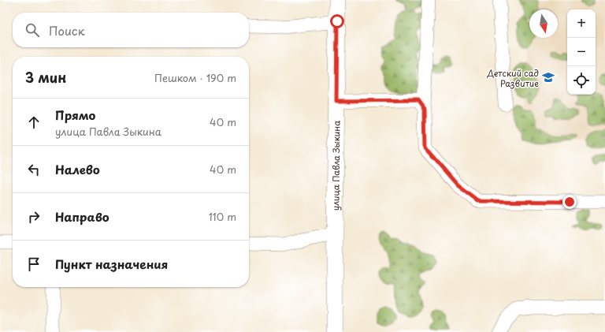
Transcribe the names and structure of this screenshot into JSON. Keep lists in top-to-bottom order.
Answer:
{
  "streets": {
    "main road": ["улица Павла Зыкина"]
  },
  "places": {
    "school or university": ["Детский сад Развитие"]
  },
  "north": "bottom",
  "page": {
    "map_buttons": ["+", "−"],
    "search": "Поиск",
    "heading": ["3 мин", "Пешком · 190 m"],
    "list": [
      ["Прямо", "улица Павла Зыкина", "40 m"],
      ["Налево", "40 m"],
      ["Направо", "110 m"],
      "Пункт назначения"
    ]
  }
}
